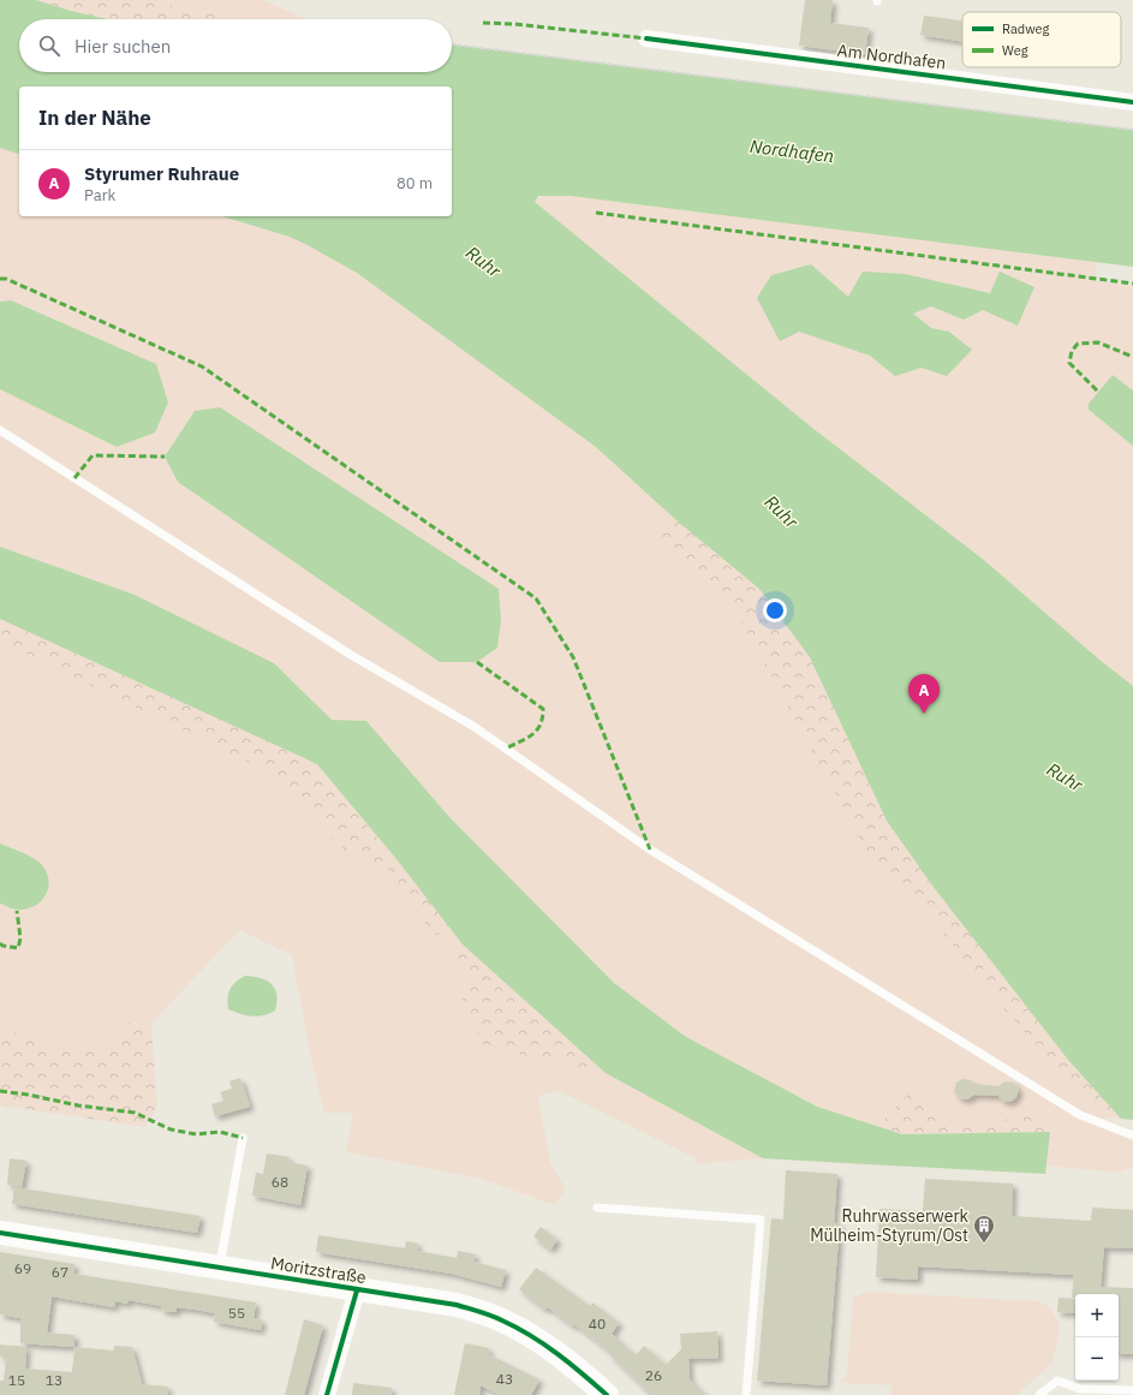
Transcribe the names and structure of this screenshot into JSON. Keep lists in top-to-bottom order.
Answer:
{
  "streets": {
    "main road": ["Moritzstraße"],
    "street": ["Am Nordhafen"]
  },
  "water": ["Nordhafen", "Ruhr"],
  "places": {
    "building": ["Ruhrwasserwerk Mülheim-Styrum/Ost"]
  },
  "house_numbers": [
    "68",
    "69",
    "67",
    "55",
    "40",
    "26",
    "43",
    "15",
    "13"
  ],
  "legend": ["Radweg", "Weg"],
  "page": {
    "search": "Hier suchen",
    "heading": "In der Nähe",
    "list": [
      {
        "mark": "A",
        "name": "Styrumer Ruhraue",
        "note": "Park",
        "value": "80 m"
      }
    ],
    "pins": "A",
    "map_buttons": ["+", "−"]
  }
}
